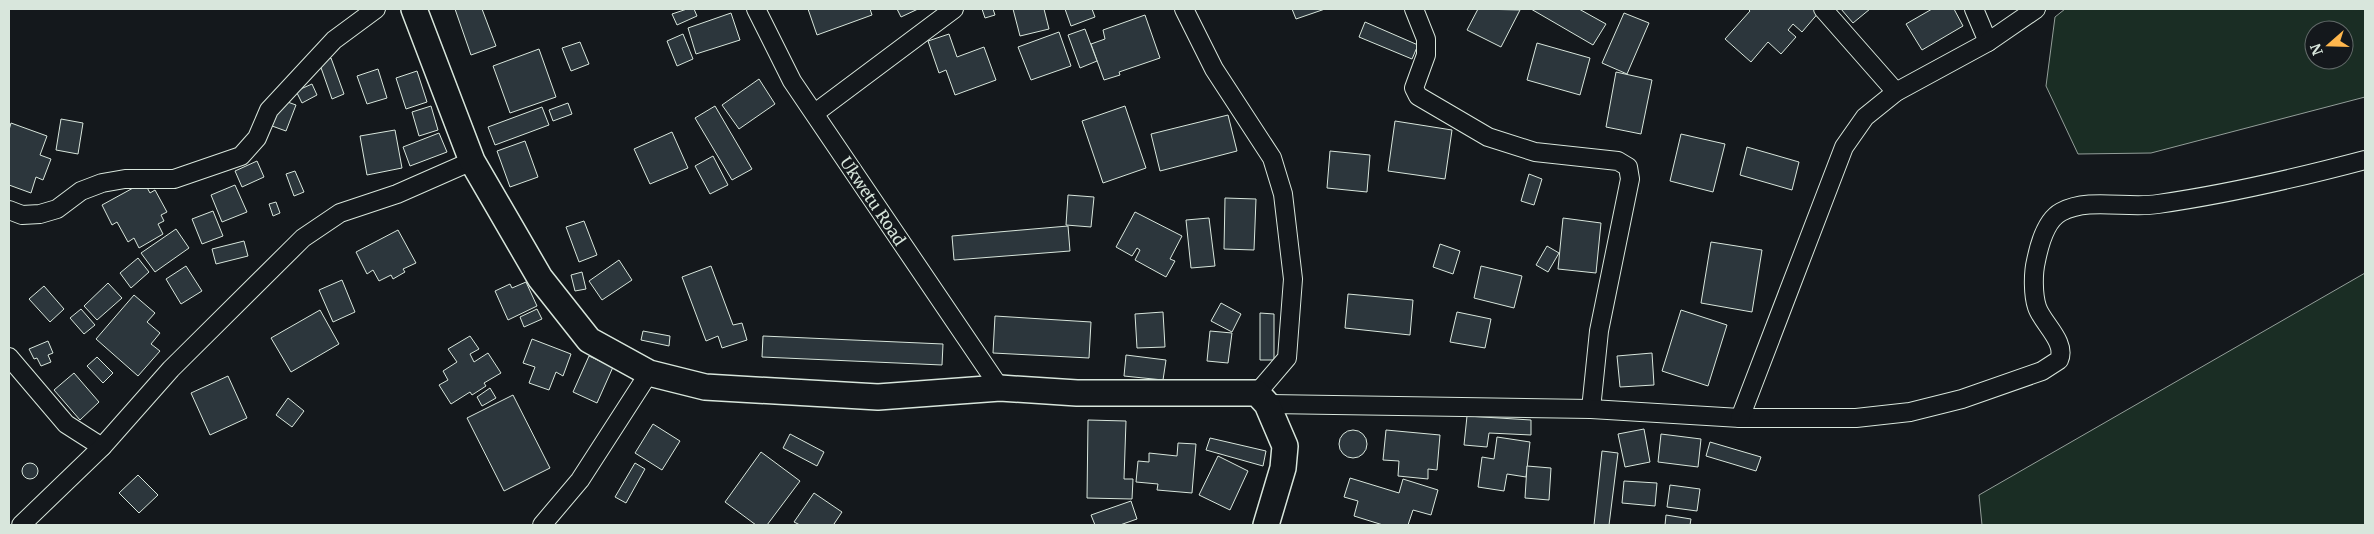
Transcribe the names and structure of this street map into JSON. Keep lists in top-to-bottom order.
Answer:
{
  "streets": {
    "street": ["Ukwetu Road"]
  },
  "north": "left"
}
